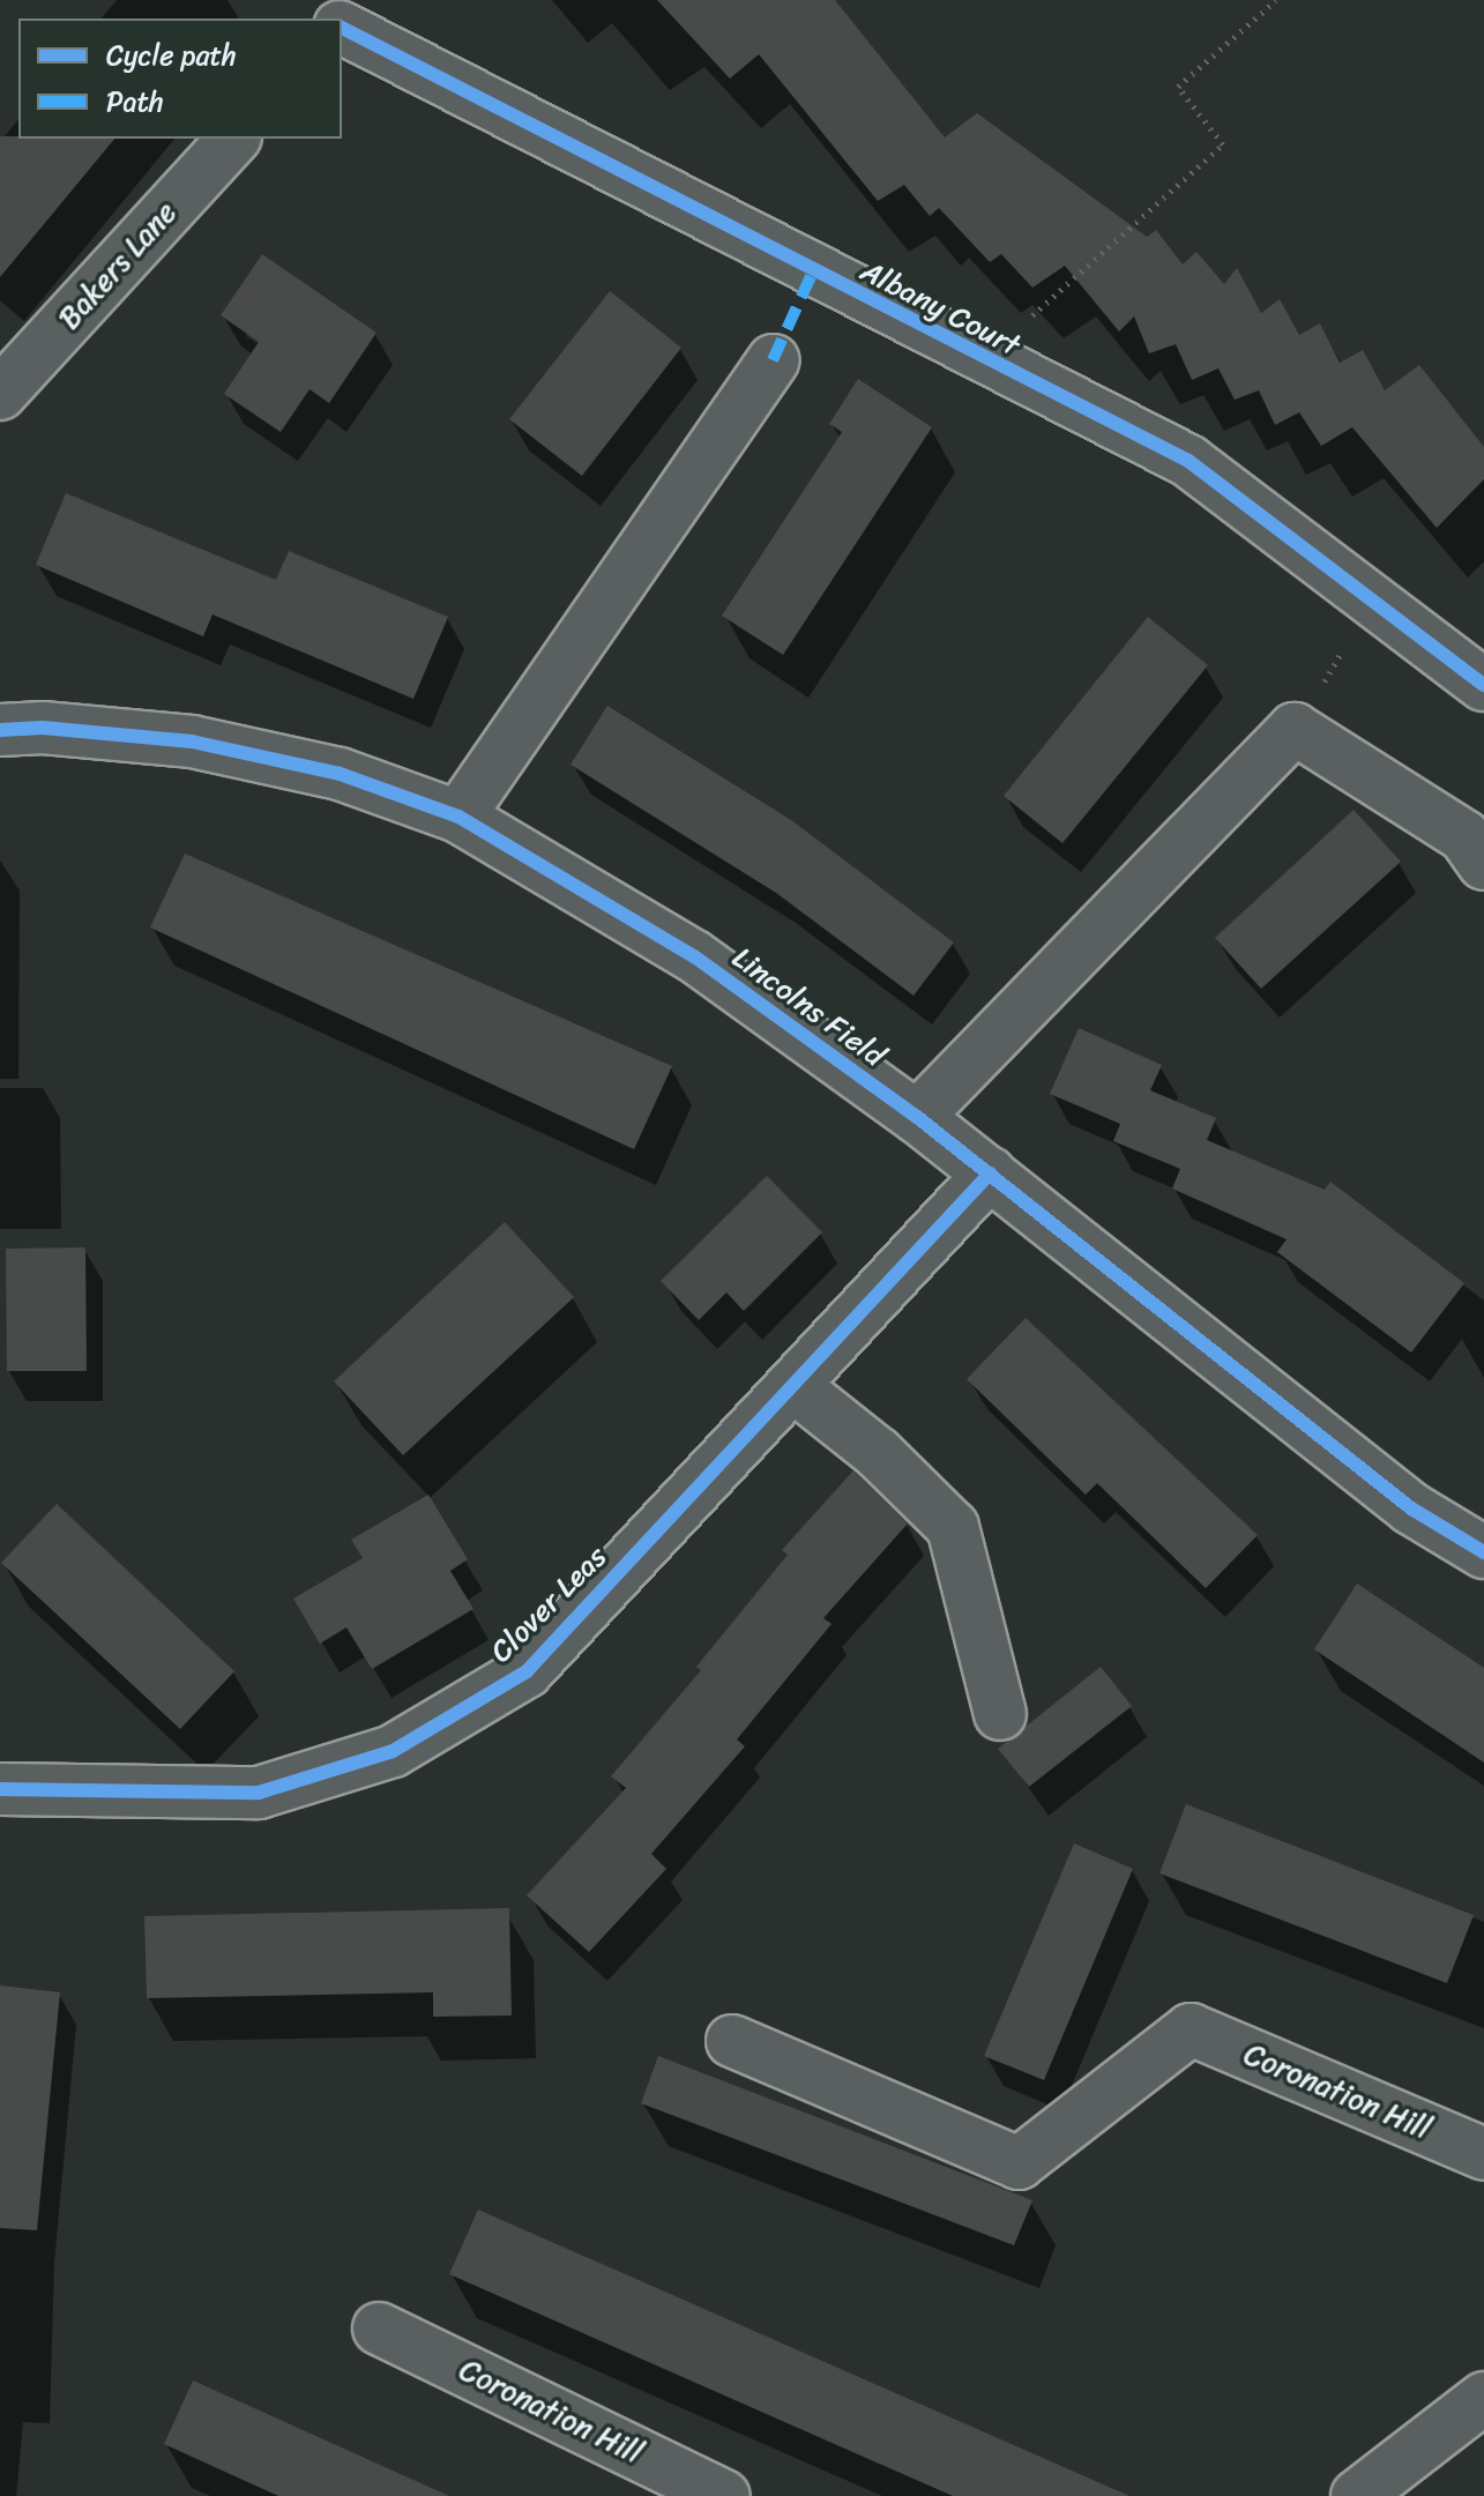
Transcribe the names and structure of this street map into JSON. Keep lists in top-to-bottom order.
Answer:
{
  "streets": {
    "street": [
      "Bakers Lane",
      "Albany Court",
      "Lincolns Field",
      "Clover Leas",
      "Coronation Hill"
    ]
  },
  "crossings": [
    ["Lincolns Field", "Clover Leas"]
  ],
  "legend": ["Cycle path", "Path"]
}
